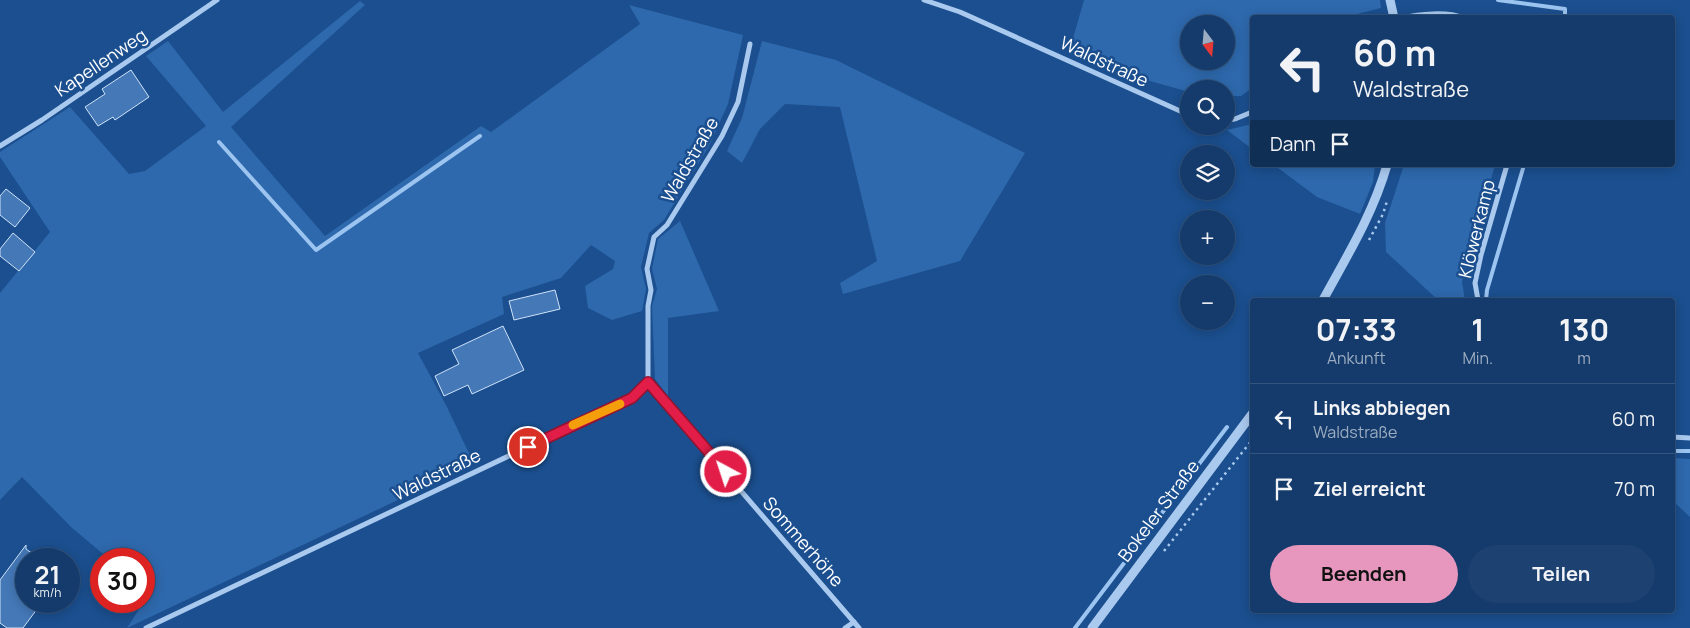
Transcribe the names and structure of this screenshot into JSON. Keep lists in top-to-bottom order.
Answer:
{
  "streets": {
    "street": [
      "Waldstraße",
      "Kapellenweg",
      "Klöwerkamp",
      "Bokeler Straße",
      "Sommerhöhe"
    ]
  },
  "crossings": [
    ["Waldstraße", "Sommerhöhe"]
  ],
  "north": "bottom",
  "page": {
    "map_buttons": ["+", "−"],
    "turn": ["60 m", "Waldstraße"],
    "then": "Dann",
    "eta": [
      "07:33",
      "Ankunft",
      "1",
      "Min.",
      "130",
      "m"
    ],
    "list": [
      {
        "name": "Links abbiegen",
        "note": "Waldstraße",
        "value": "60 m"
      },
      {
        "name": "Ziel erreicht",
        "value": "70 m"
      }
    ],
    "buttons": ["Beenden", "Teilen"],
    "speed": "21 km/h",
    "limit": "30"
  }
}
